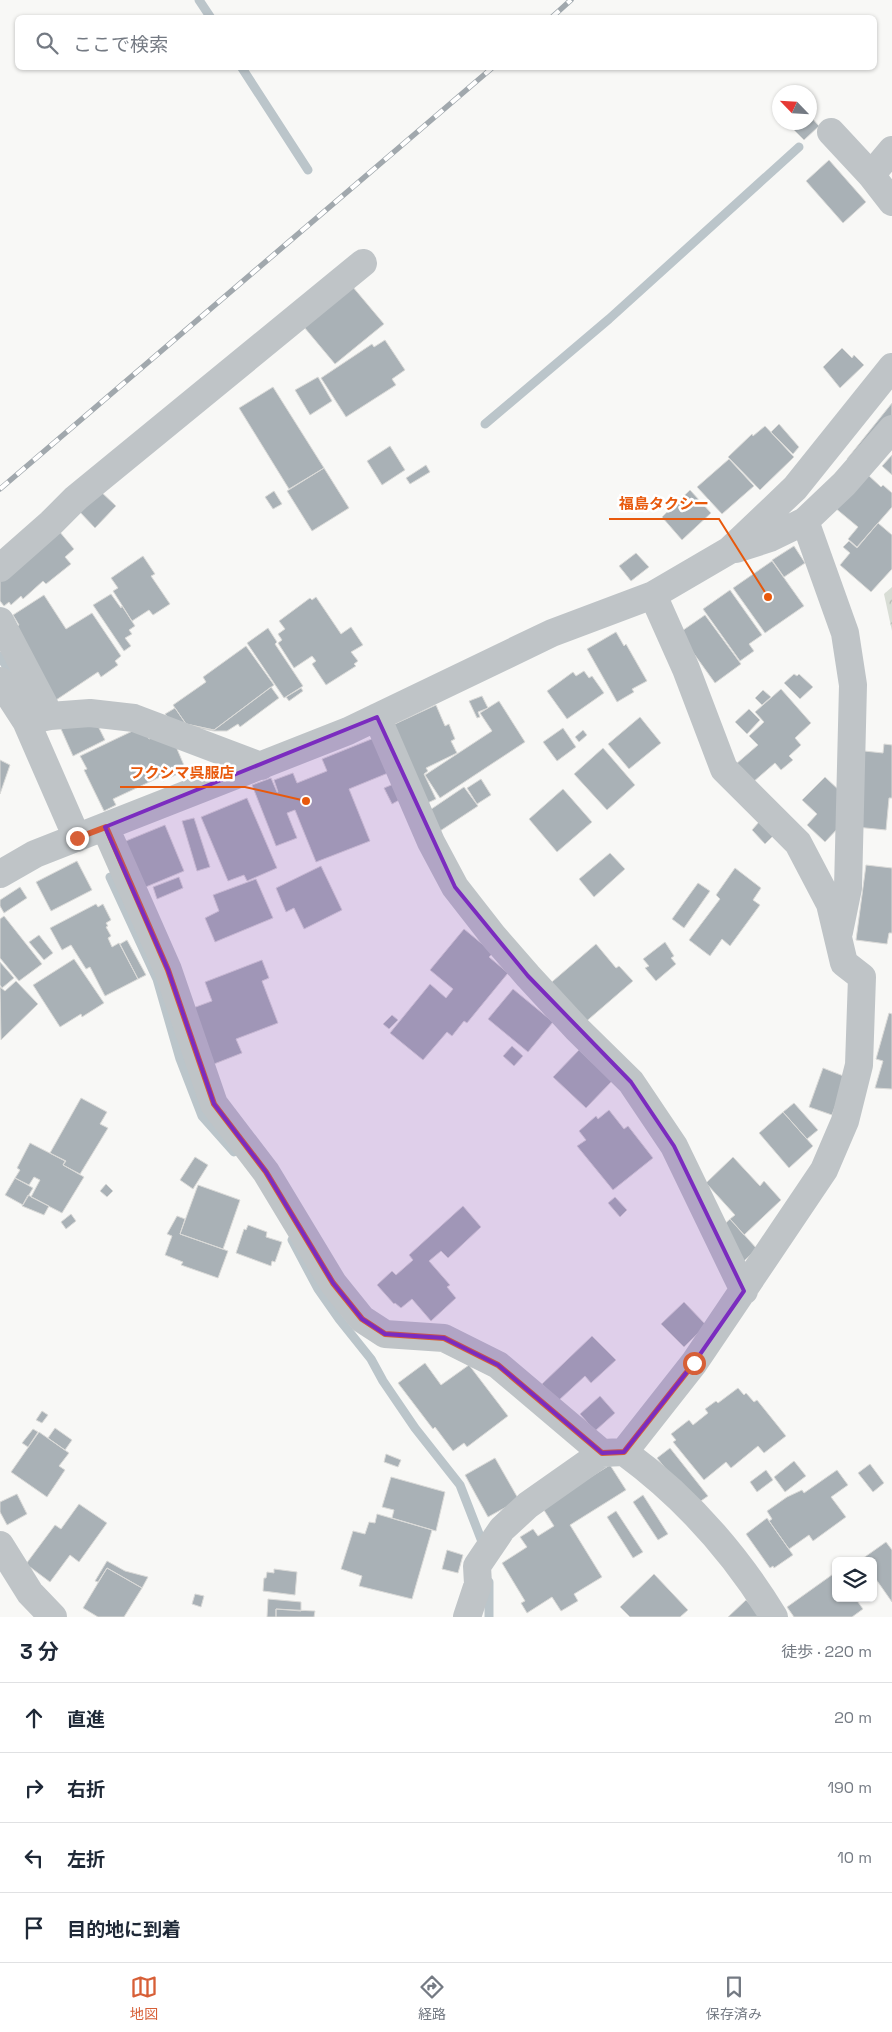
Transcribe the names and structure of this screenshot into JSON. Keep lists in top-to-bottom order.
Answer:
{
  "places": ["福島タクシー", "フクシマ呉服店"],
  "north": "top left",
  "page": {
    "search": "ここで検索",
    "heading": ["3 分", "徒歩 · 220 m"],
    "list": [
      ["直進", "20 m"],
      ["右折", "190 m"],
      ["左折", "10 m"],
      "目的地に到着"
    ],
    "nav": ["地図", "経路", "保存済み"]
  }
}
